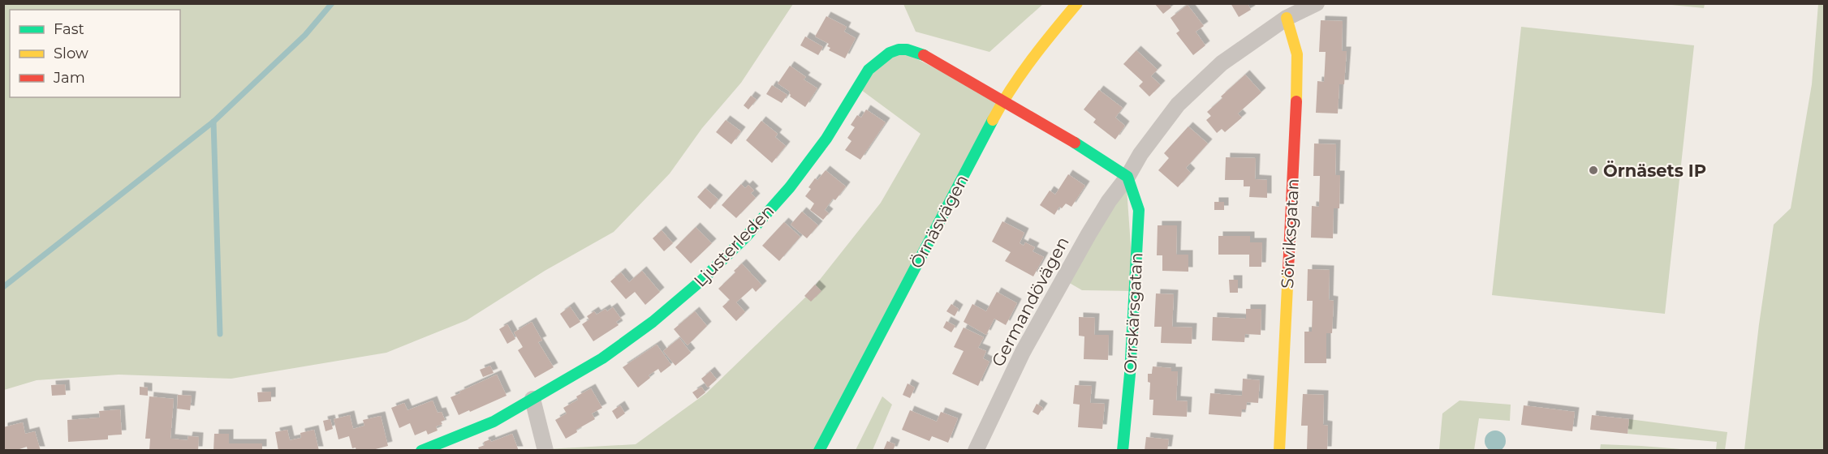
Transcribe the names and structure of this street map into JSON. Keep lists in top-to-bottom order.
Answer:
{
  "streets": {
    "street": [
      "Örnäsvägen",
      "Sörviksgatan",
      "Ljusterleden",
      "Germandövägen",
      "Orrskärsgatan"
    ]
  },
  "crossings": [
    ["Örnäsvägen", "Ljusterleden"],
    ["Sörviksgatan", "Germandövägen"],
    ["Germandövägen", "Orrskärsgatan"]
  ],
  "places": ["Örnäsets IP"],
  "legend": ["Fast", "Slow", "Jam"]
}
